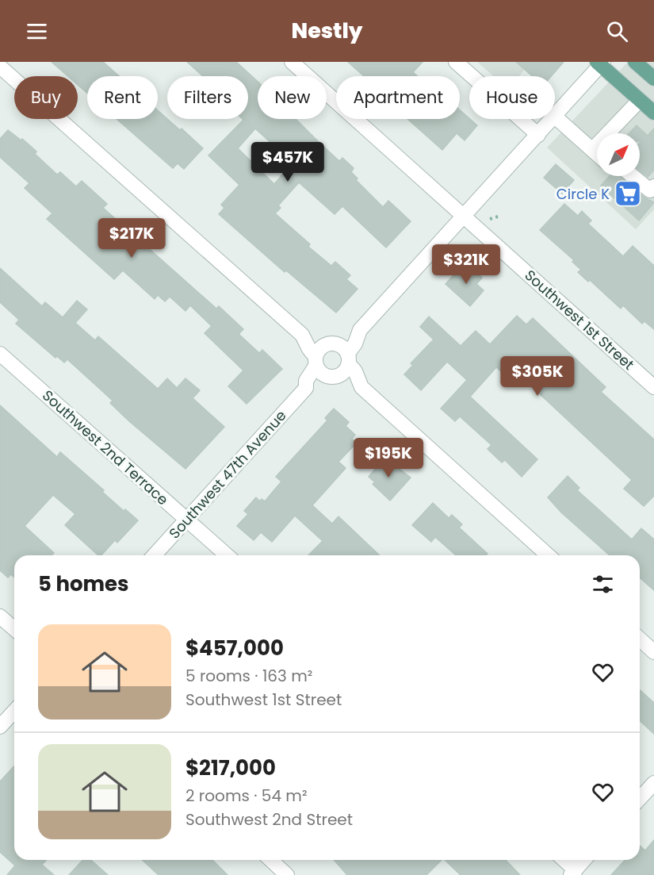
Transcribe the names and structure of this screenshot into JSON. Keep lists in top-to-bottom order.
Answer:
{
  "streets": {
    "street": ["Southwest 1st Street", "Southwest 2nd Terrace", "Southwest 47th Avenue"]
  },
  "crossings": [
    ["Southwest 1st Street", "Southwest 47th Avenue"],
    ["Southwest 2nd Terrace", "Southwest 47th Avenue"]
  ],
  "places": {
    "supermarket": ["Circle K"]
  },
  "north": "top right",
  "page": {
    "header": "Nestly",
    "chip": [
      "Buy",
      "Rent",
      "Filters",
      "New",
      "Apartment",
      "House"
    ],
    "price": [
      "$457K",
      "$217K",
      "$321K",
      "$305K",
      "$195K"
    ],
    "heading": "5 homes",
    "list": [
      {
        "name": "$457,000",
        "note": "5 rooms · 163 m² · Southwest 1st Street"
      },
      {
        "name": "$217,000",
        "note": "2 rooms · 54 m² · Southwest 2nd Street"
      }
    ]
  }
}
